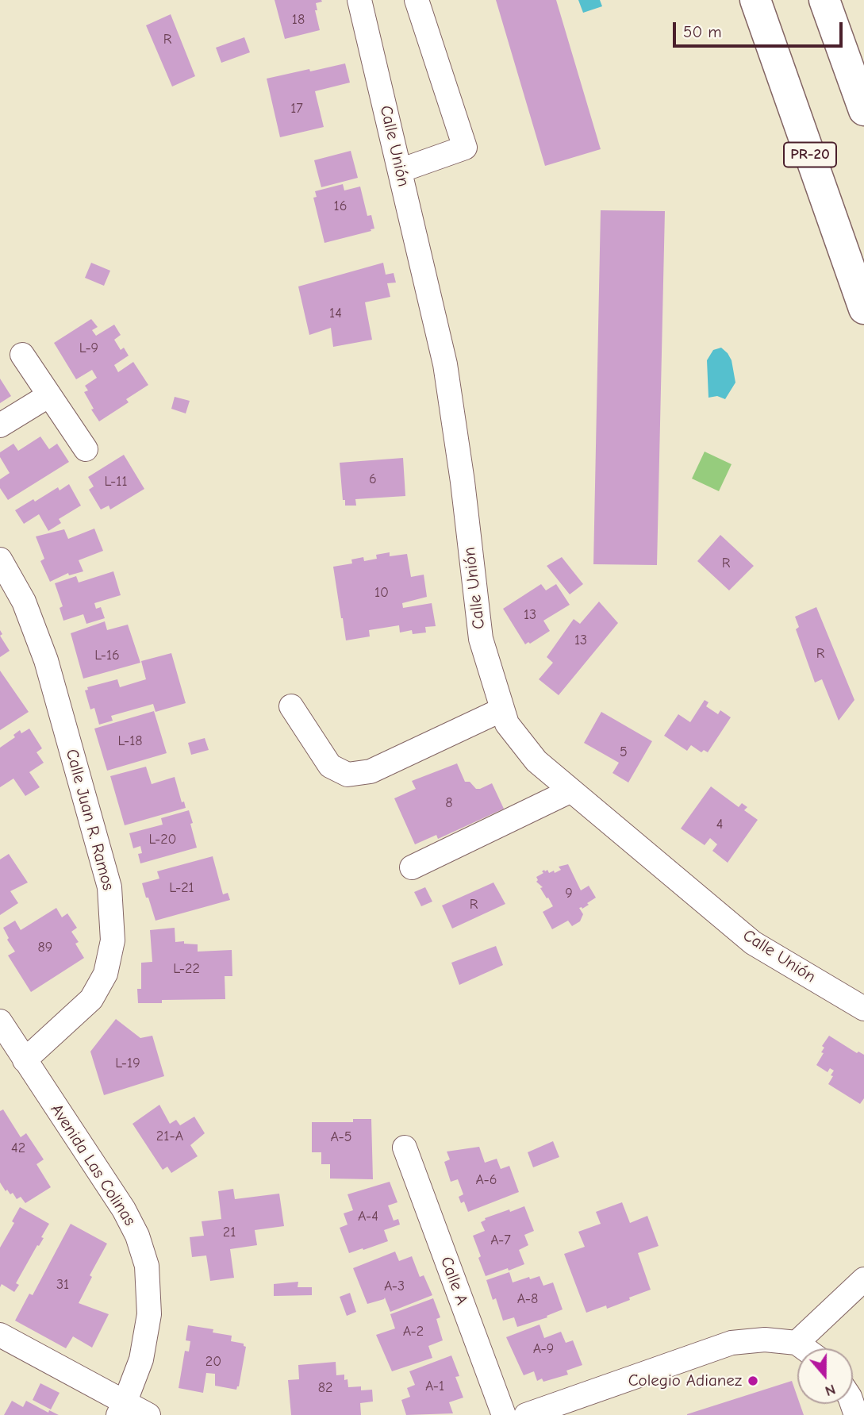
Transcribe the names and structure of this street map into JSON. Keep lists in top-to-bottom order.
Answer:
{
  "streets": {
    "highway": ["PR-20"],
    "street": [
      "Calle Unión",
      "Calle Juan R. Ramos",
      "Avenida Las Colinas",
      "Calle A"
    ]
  },
  "crossings": [
    ["Calle Juan R. Ramos", "Avenida Las Colinas"]
  ],
  "places": ["Colegio Adianez"],
  "house_numbers": [
    "18",
    "R",
    "17",
    "16",
    "14",
    "L-9",
    "6",
    "L-11",
    "R",
    "10",
    "13",
    "13",
    "R",
    "L-16",
    "L-18",
    "5",
    "8",
    "4",
    "L-20",
    "L-21",
    "9",
    "R",
    "89",
    "L-22",
    "L-19",
    "21-A",
    "A-5",
    "42",
    "A-6",
    "A-4",
    "21",
    "A-7",
    "31",
    "A-3",
    "A-8",
    "A-2",
    "A-9",
    "20",
    "A-1",
    "82"
  ],
  "scale_bar": "50 m",
  "north": "bottom"
}
